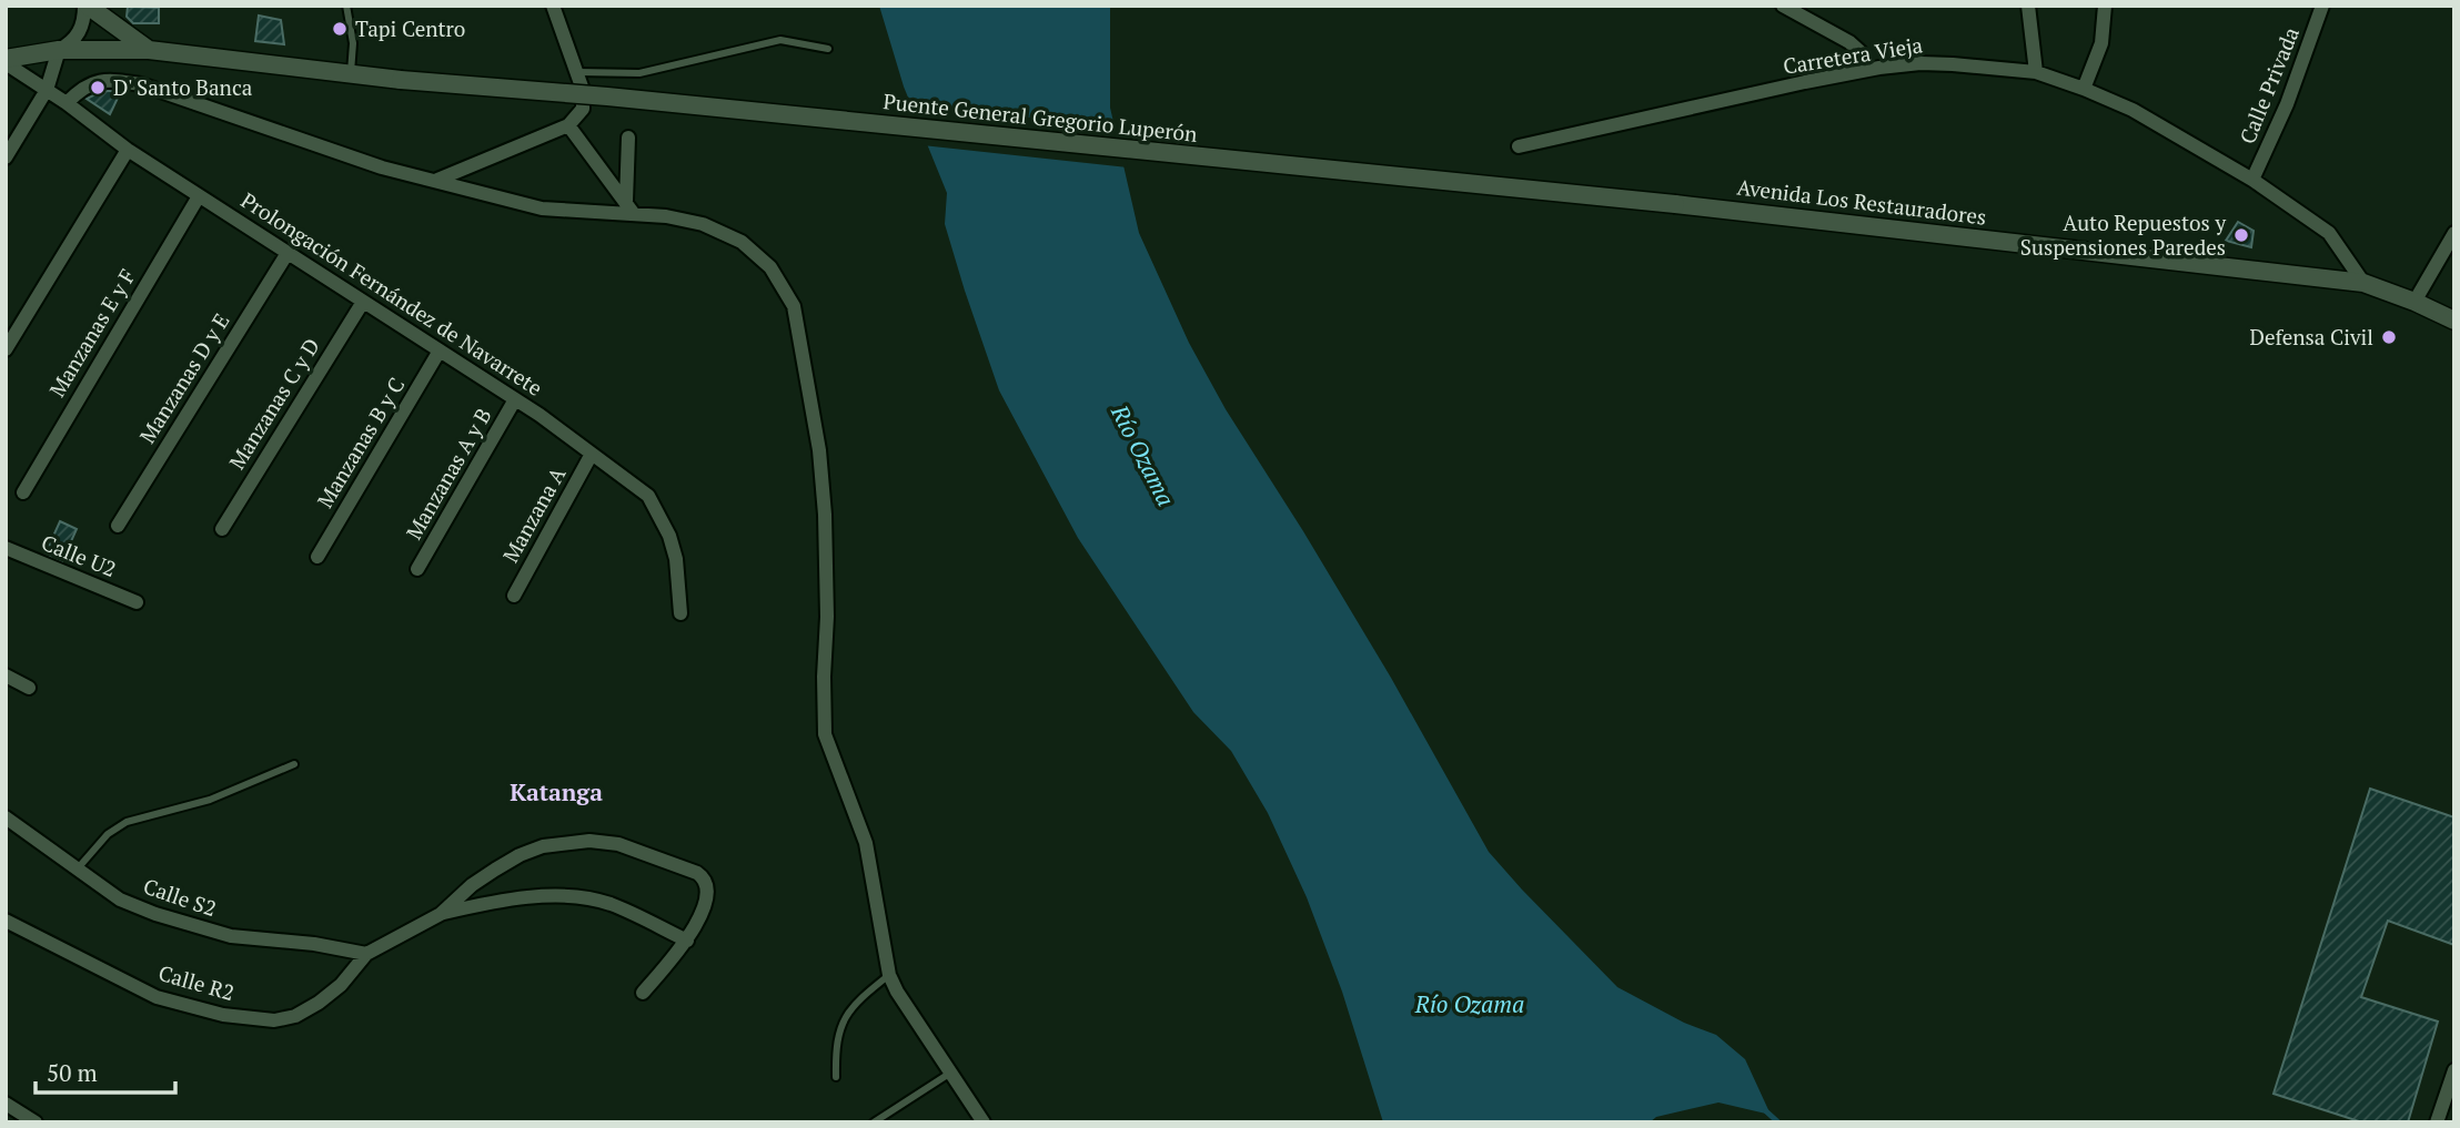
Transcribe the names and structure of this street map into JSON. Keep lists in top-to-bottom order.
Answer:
{
  "streets": {
    "street": [
      "Carretera Vieja",
      "Calle Privada",
      "Puente General Gregorio Luperón",
      "Avenida Los Restauradores",
      "Prolongación Fernández de Navarrete",
      "Manzanas E y F",
      "Manzanas D y E",
      "Manzanas C y D",
      "Manzanas B y C",
      "Manzanas A y B",
      "Manzana A",
      "Calle U2",
      "Calle S2",
      "Calle R2"
    ]
  },
  "crossings": [
    ["Carretera Vieja", "Calle Privada"],
    ["Carretera Vieja", "Avenida Los Restauradores"],
    ["Puente General Gregorio Luperón", "Avenida Los Restauradores"],
    ["Puente General Gregorio Luperón", "Prolongación Fernández de Navarrete"],
    ["Prolongación Fernández de Navarrete", "Manzanas E y F"],
    ["Prolongación Fernández de Navarrete", "Manzanas D y E"],
    ["Prolongación Fernández de Navarrete", "Manzanas C y D"],
    ["Prolongación Fernández de Navarrete", "Manzanas B y C"],
    ["Prolongación Fernández de Navarrete", "Manzanas A y B"],
    ["Prolongación Fernández de Navarrete", "Manzana A"],
    ["Calle S2", "Calle R2"]
  ],
  "districts": ["Katanga"],
  "water": ["Río Ozama"],
  "places": [
    "Tapi Centro",
    "D' Santo Banca",
    "Auto Repuestos y Suspensiones Paredes",
    "Defensa Civil"
  ],
  "scale_bar": "50 m"
}
